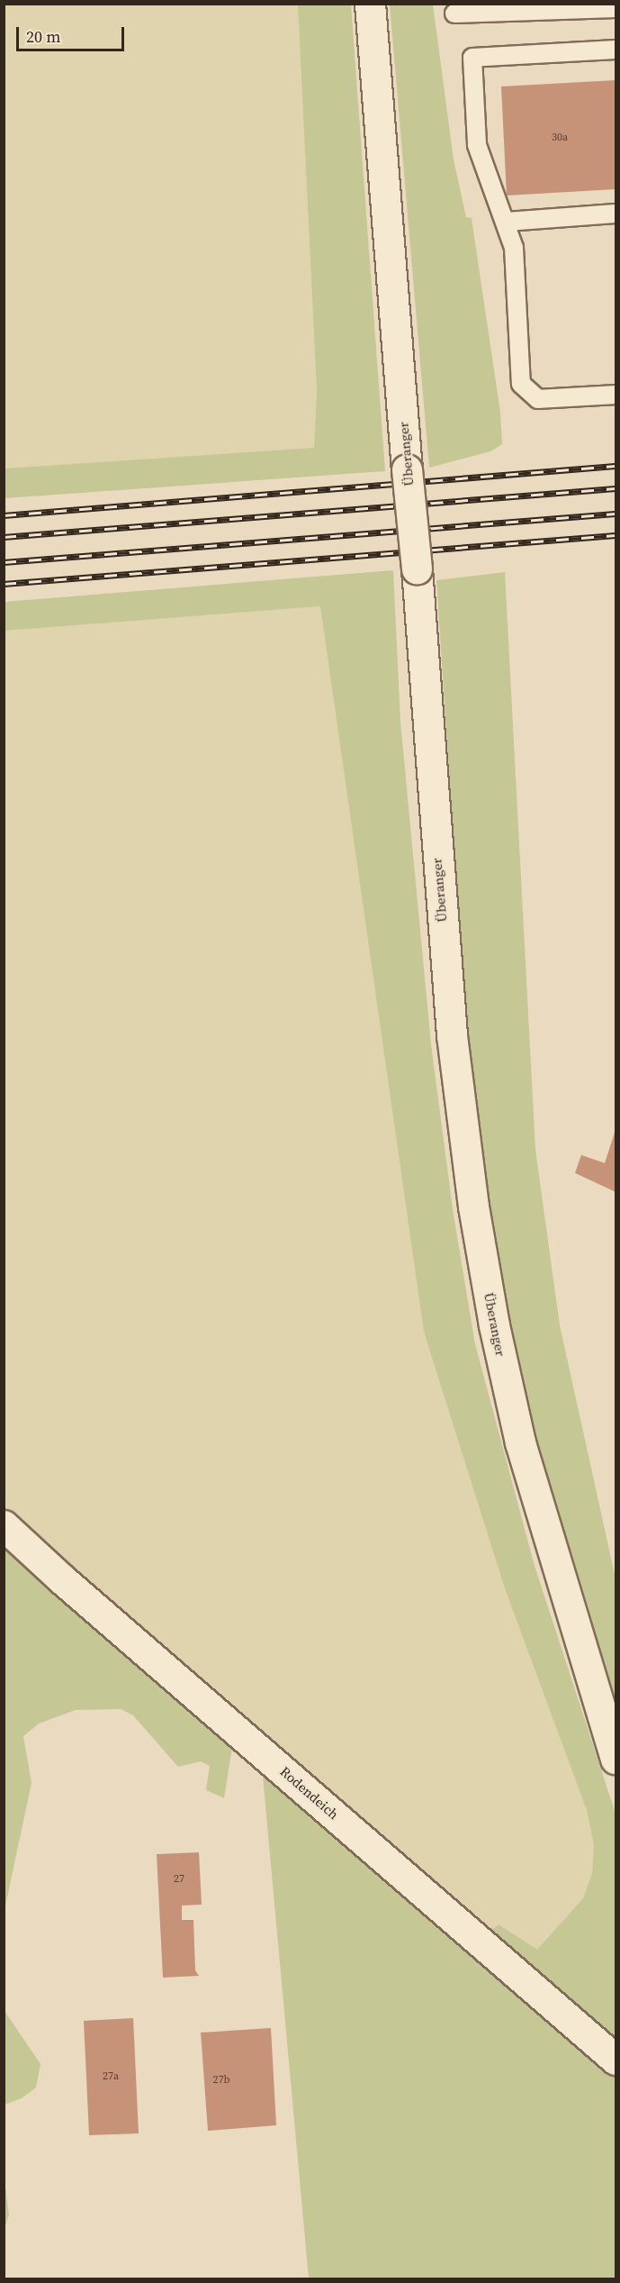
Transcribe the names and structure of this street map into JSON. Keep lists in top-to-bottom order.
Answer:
{
  "streets": {
    "street": ["Überanger", "Rodendeich"]
  },
  "house_numbers": [
    "30a",
    "27",
    "27a",
    "27b"
  ],
  "scale_bar": "20 m"
}
